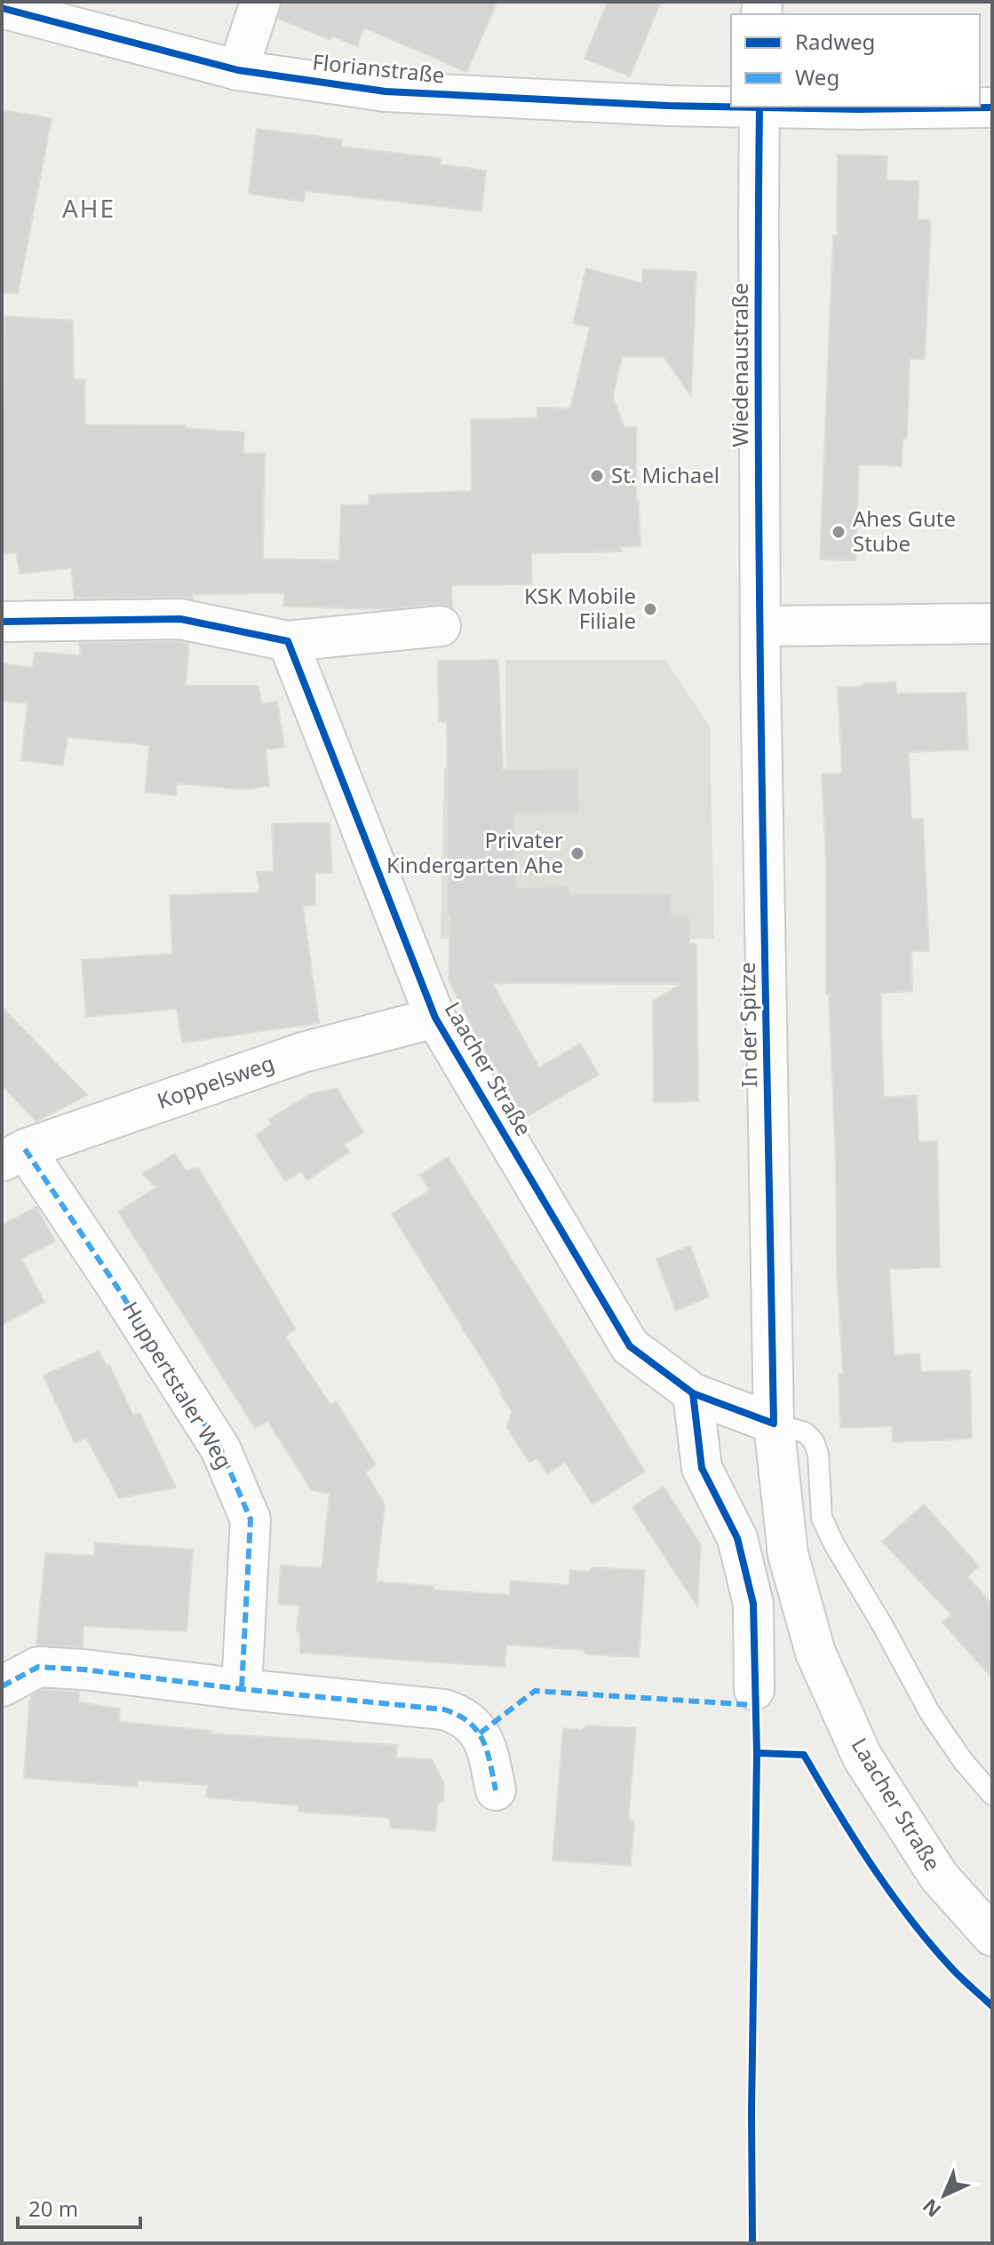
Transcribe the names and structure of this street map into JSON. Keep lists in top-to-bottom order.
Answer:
{
  "streets": {
    "street": [
      "Florianstraße",
      "Wiedenaustraße",
      "In der Spitze",
      "Laacher Straße",
      "Koppelsweg",
      "Huppertstaler Weg"
    ]
  },
  "crossings": [
    ["Wiedenaustraße", "In der Spitze"],
    ["In der Spitze", "Laacher Straße"],
    ["Laacher Straße", "Koppelsweg"],
    ["Koppelsweg", "Huppertstaler Weg"]
  ],
  "districts": ["AHE"],
  "places": [
    "St. Michael",
    "Ahes Gute Stube",
    "KSK Mobile Filiale",
    "Privater Kindergarten Ahe"
  ],
  "legend": ["Radweg", "Weg"],
  "scale_bar": "20 m",
  "north": "bottom left"
}
